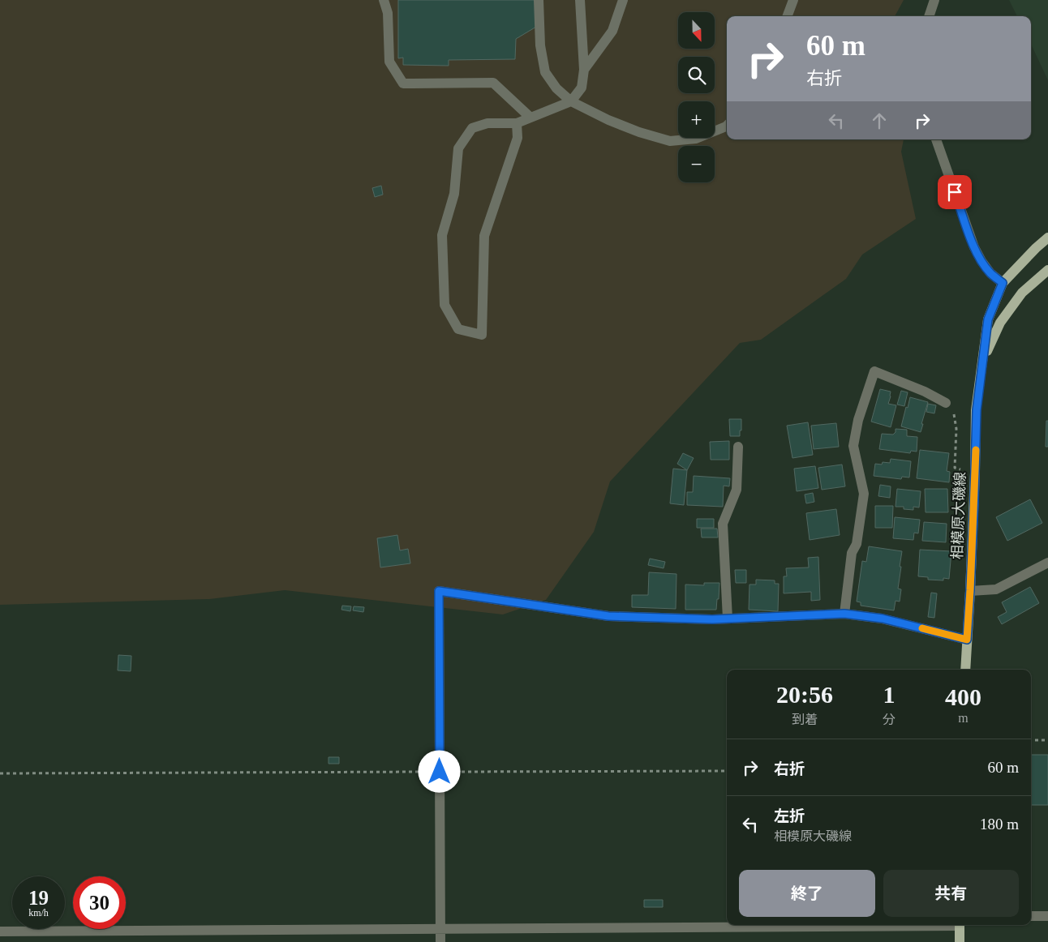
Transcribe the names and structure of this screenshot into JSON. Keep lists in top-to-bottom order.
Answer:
{
  "streets": {
    "main road": ["相模原大磯線"]
  },
  "north": "bottom",
  "page": {
    "map_buttons": ["+", "−"],
    "turn": ["60 m", "右折"],
    "eta": [
      "20:56",
      "到着",
      "1",
      "分",
      "400",
      "m"
    ],
    "list": [
      {
        "name": "右折",
        "value": "60 m"
      },
      {
        "name": "左折",
        "note": "相模原大磯線",
        "value": "180 m"
      }
    ],
    "buttons": ["終了", "共有"],
    "speed": "19 km/h",
    "limit": "30"
  }
}
